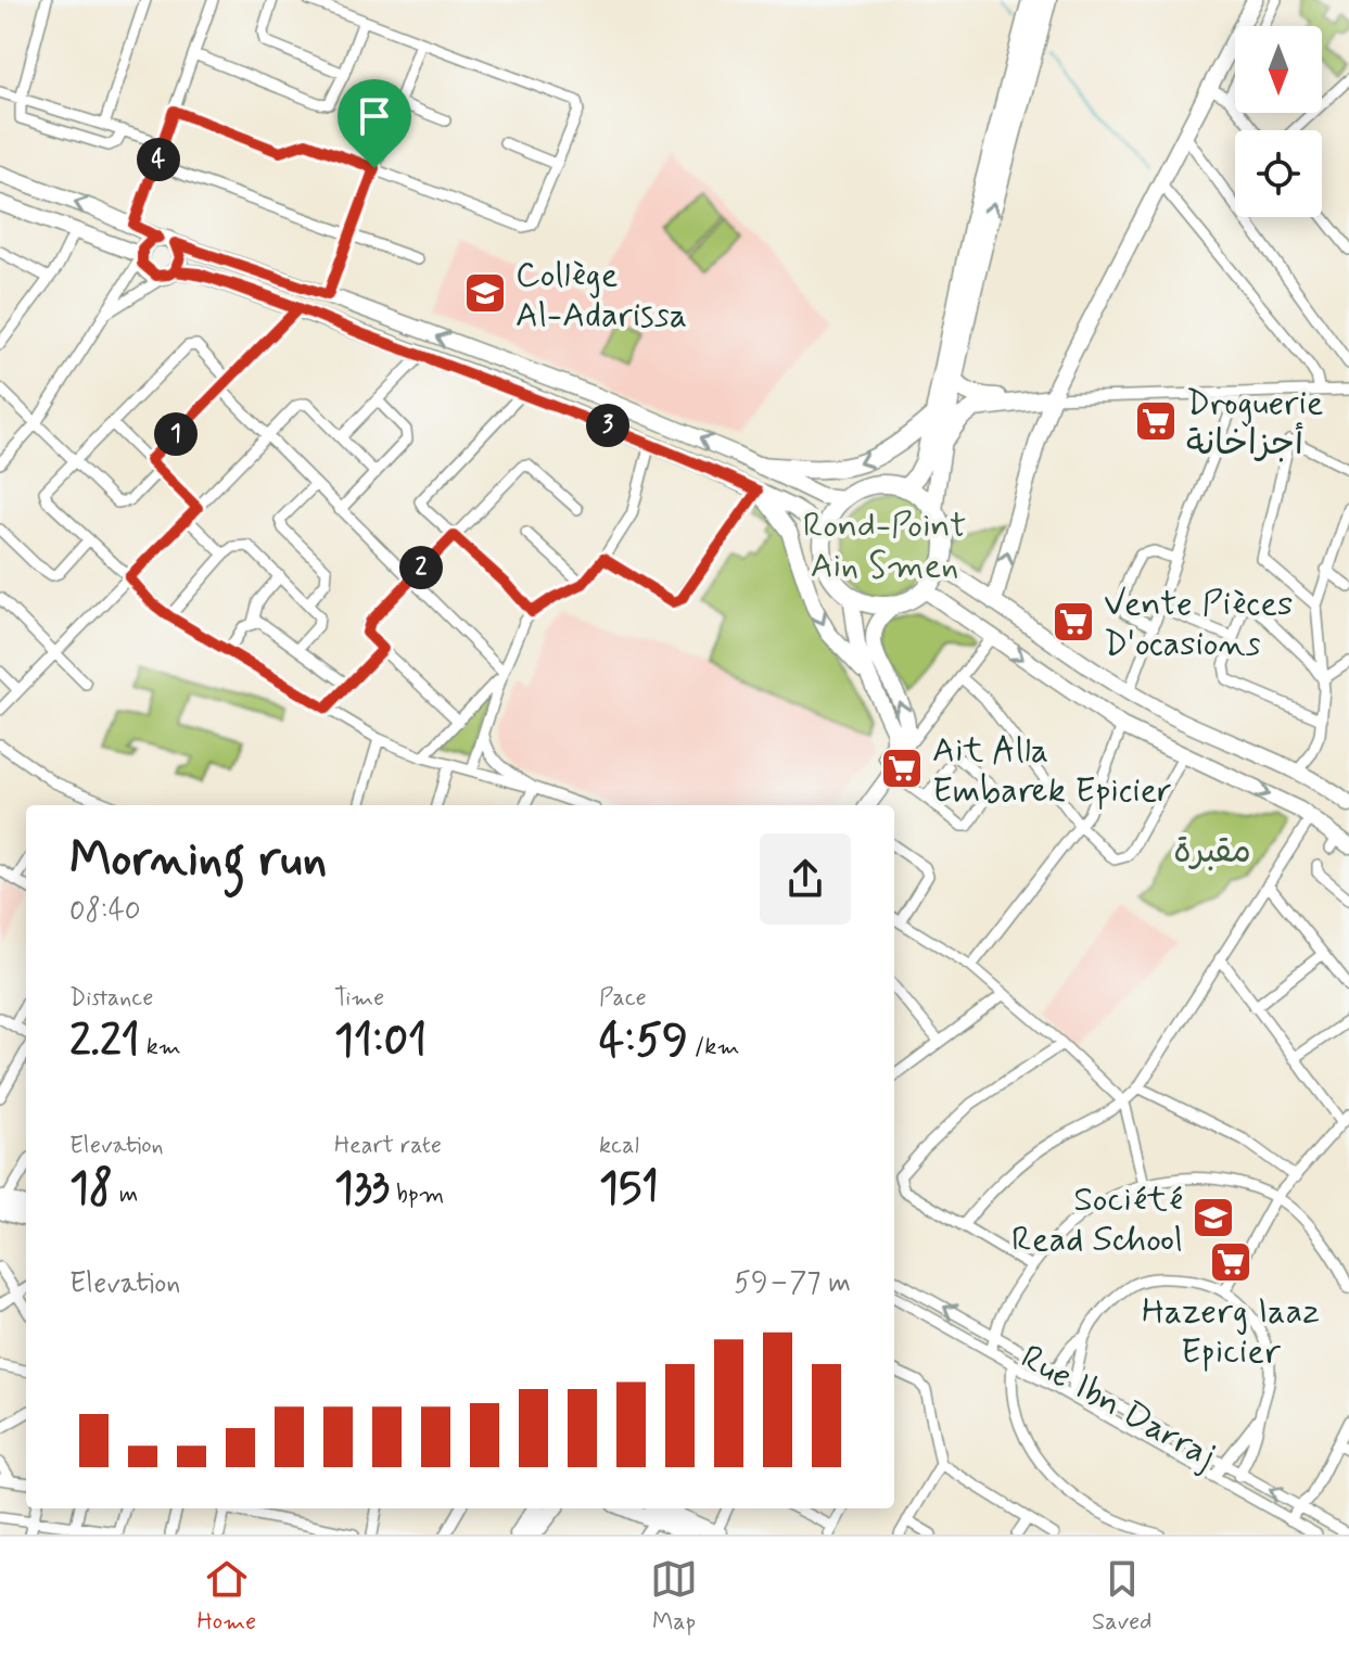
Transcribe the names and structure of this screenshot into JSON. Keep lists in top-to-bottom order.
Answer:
{
  "streets": {
    "street": ["Rue Ibn Darraj"]
  },
  "parks": ["Rond-Point Ain Smen", "مقبرة"],
  "places": {
    "school or university": ["Collège Al-Adarissa", "Société Read School"],
    "supermarket": [
      "Droguerie أجزاخانة",
      "Vente Pièces D'ocasions",
      "Ait Alla Embarek Epicier",
      "Hazerg Iaaz Epicier"
    ]
  },
  "north": "bottom",
  "page": {
    "pins": [
      "4",
      "3",
      "1",
      "2"
    ],
    "heading": ["Morning run", "08:40"],
    "stats": [
      ["Distance", "2.21 km"],
      ["Time", "11:01"],
      ["Pace", "4:59 /km"],
      ["Elevation", "18 m"],
      ["Heart rate", "133 bpm"],
      ["kcal", "151"]
    ],
    "chart": ["Elevation", "59–77 m"],
    "tabs": ["Home", "Map", "Saved"]
  }
}
